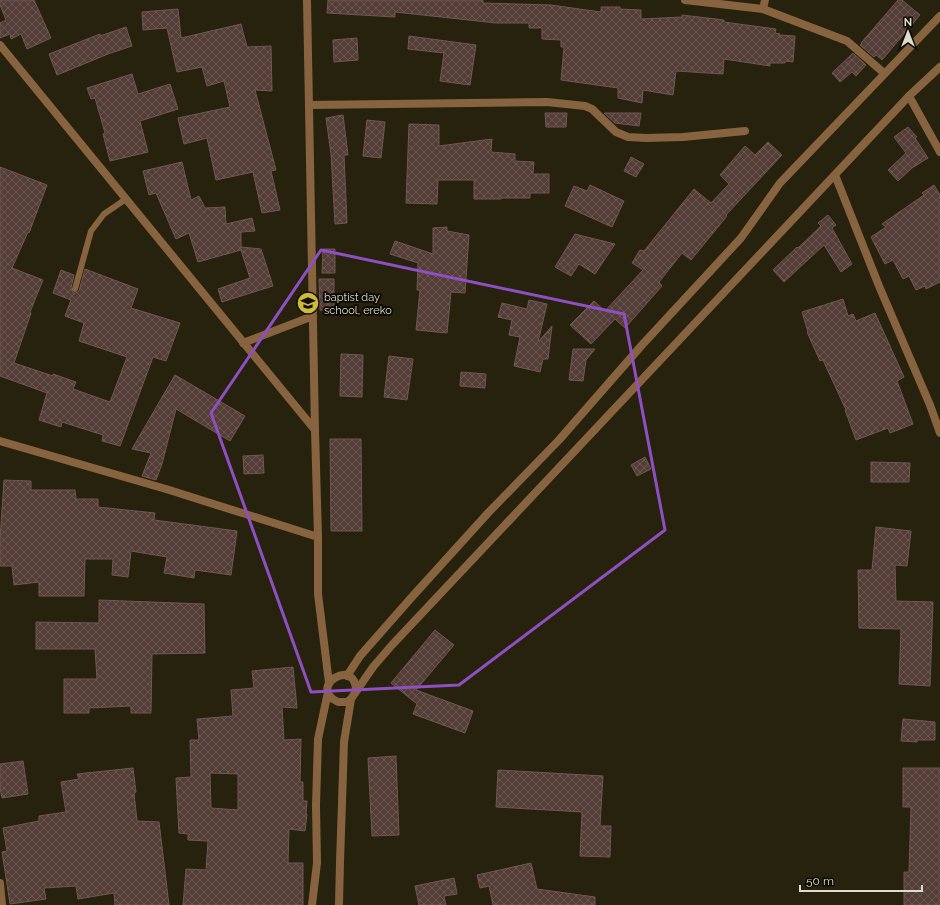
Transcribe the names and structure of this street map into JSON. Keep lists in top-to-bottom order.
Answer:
{
  "places": {
    "school or university": ["baptist day school, ereko"]
  },
  "scale_bar": "50 m",
  "north": "top"
}
